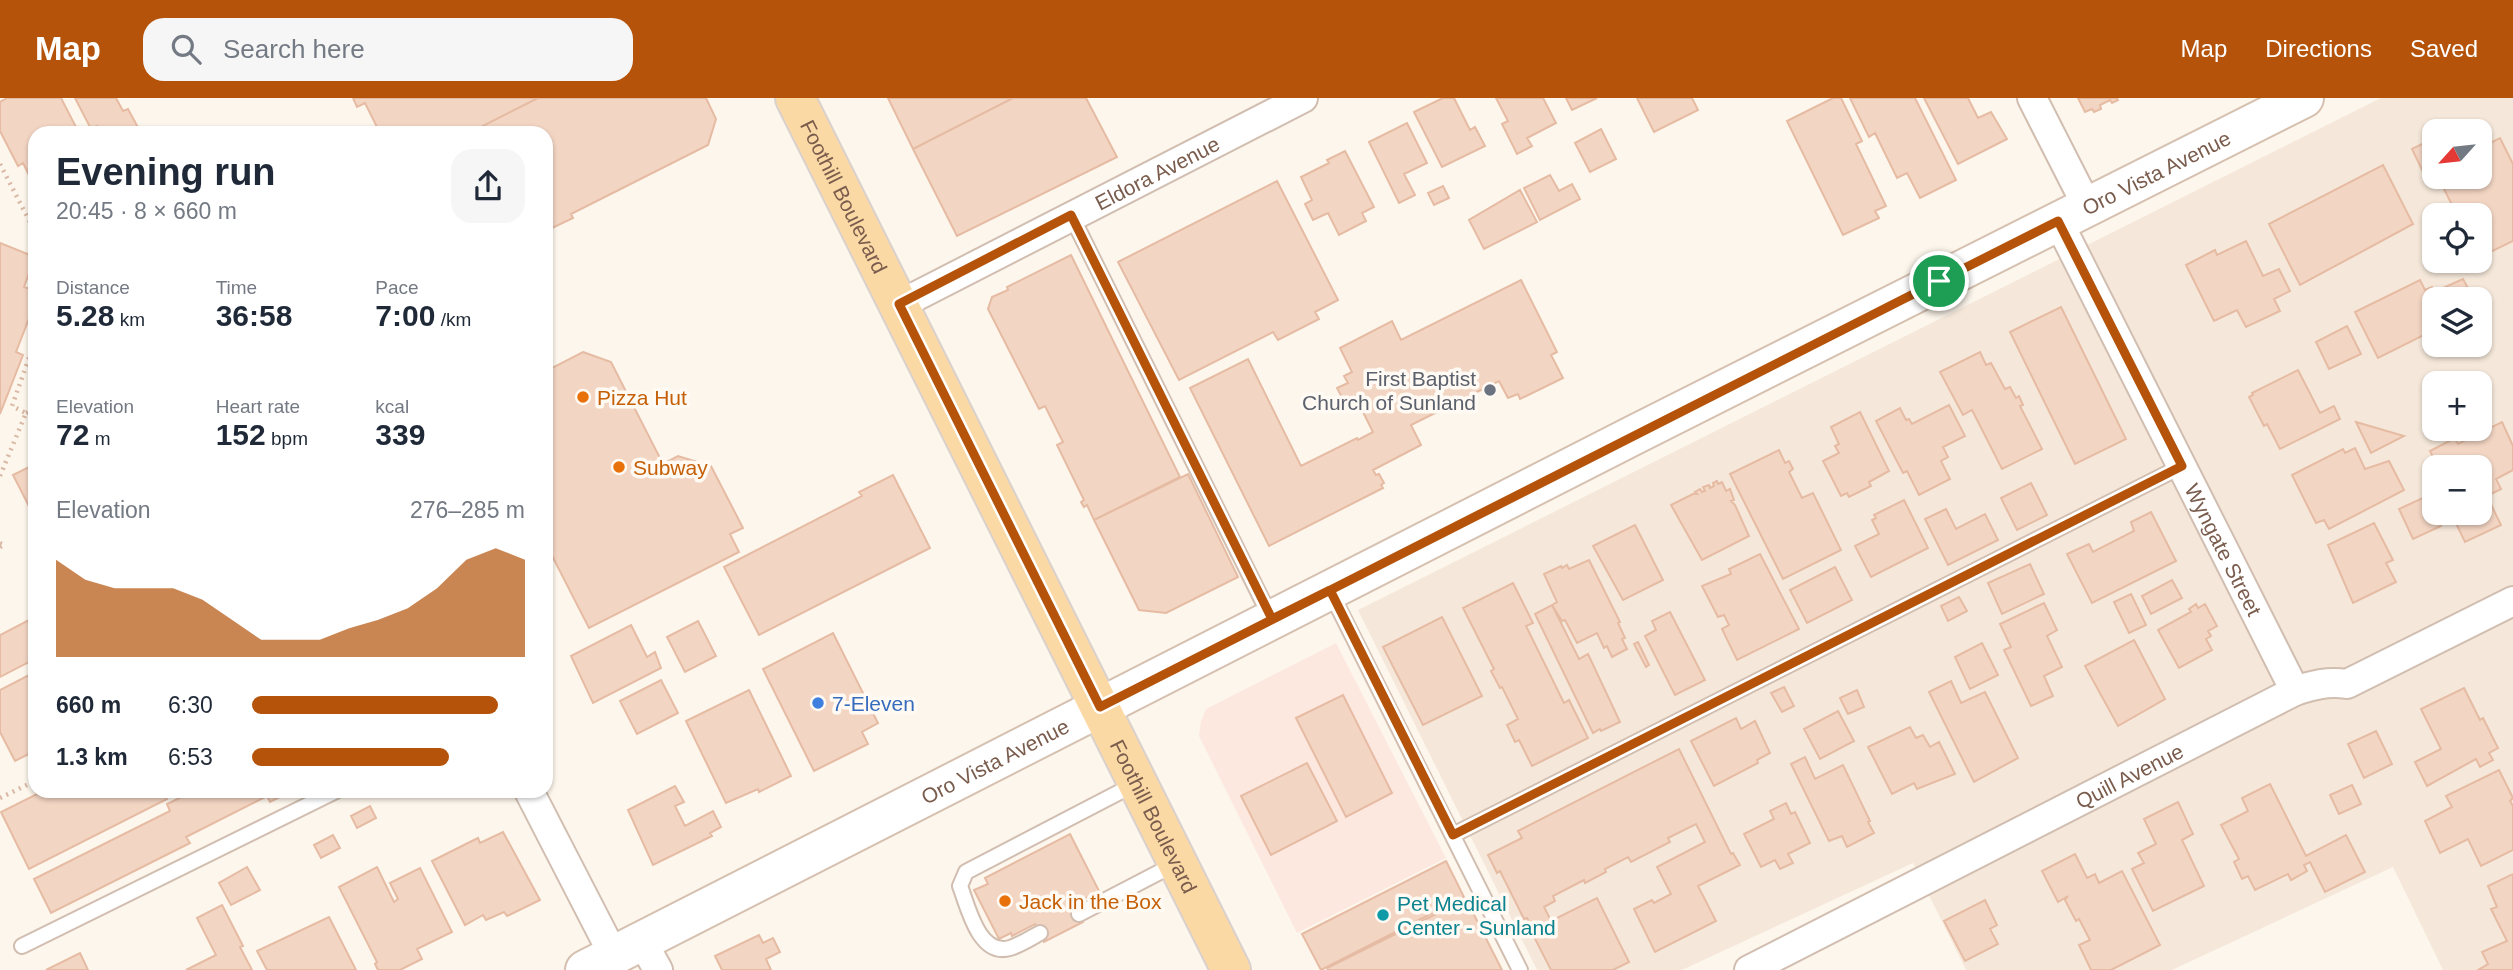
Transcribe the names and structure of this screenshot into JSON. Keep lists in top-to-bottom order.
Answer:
{
  "streets": {
    "main road": ["Foothill Boulevard"],
    "street": [
      "Eldora Avenue",
      "Oro Vista Avenue",
      "Wyngate Street",
      "Quill Avenue"
    ]
  },
  "crossings": [
    ["Eldora Avenue", "Foothill Boulevard"],
    ["Oro Vista Avenue", "Foothill Boulevard"],
    ["Oro Vista Avenue", "Wyngate Street"],
    ["Wyngate Street", "Quill Avenue"]
  ],
  "places": [
    "First Baptist Church of Sunland",
    "Pizza Hut",
    "Subway",
    "7-Eleven",
    "Jack in the Box",
    "Pet Medical Center - Sunland"
  ],
  "north": "bottom left",
  "page": {
    "header": "Map",
    "search": "Search here",
    "nav": ["Map", "Directions", "Saved"],
    "map_buttons": ["+", "−"],
    "heading": ["Evening run", "20:45 · 8 × 660 m"],
    "stats": [
      ["Distance", "5.28 km"],
      ["Time", "36:58"],
      ["Pace", "7:00 /km"],
      ["Elevation", "72 m"],
      ["Heart rate", "152 bpm"],
      ["kcal", "339"]
    ],
    "chart": ["Elevation", "276–285 m"],
    "list": [
      {
        "name": "660 m",
        "note": "6:30"
      },
      {
        "name": "1.3 km",
        "note": "6:53"
      }
    ]
  }
}
